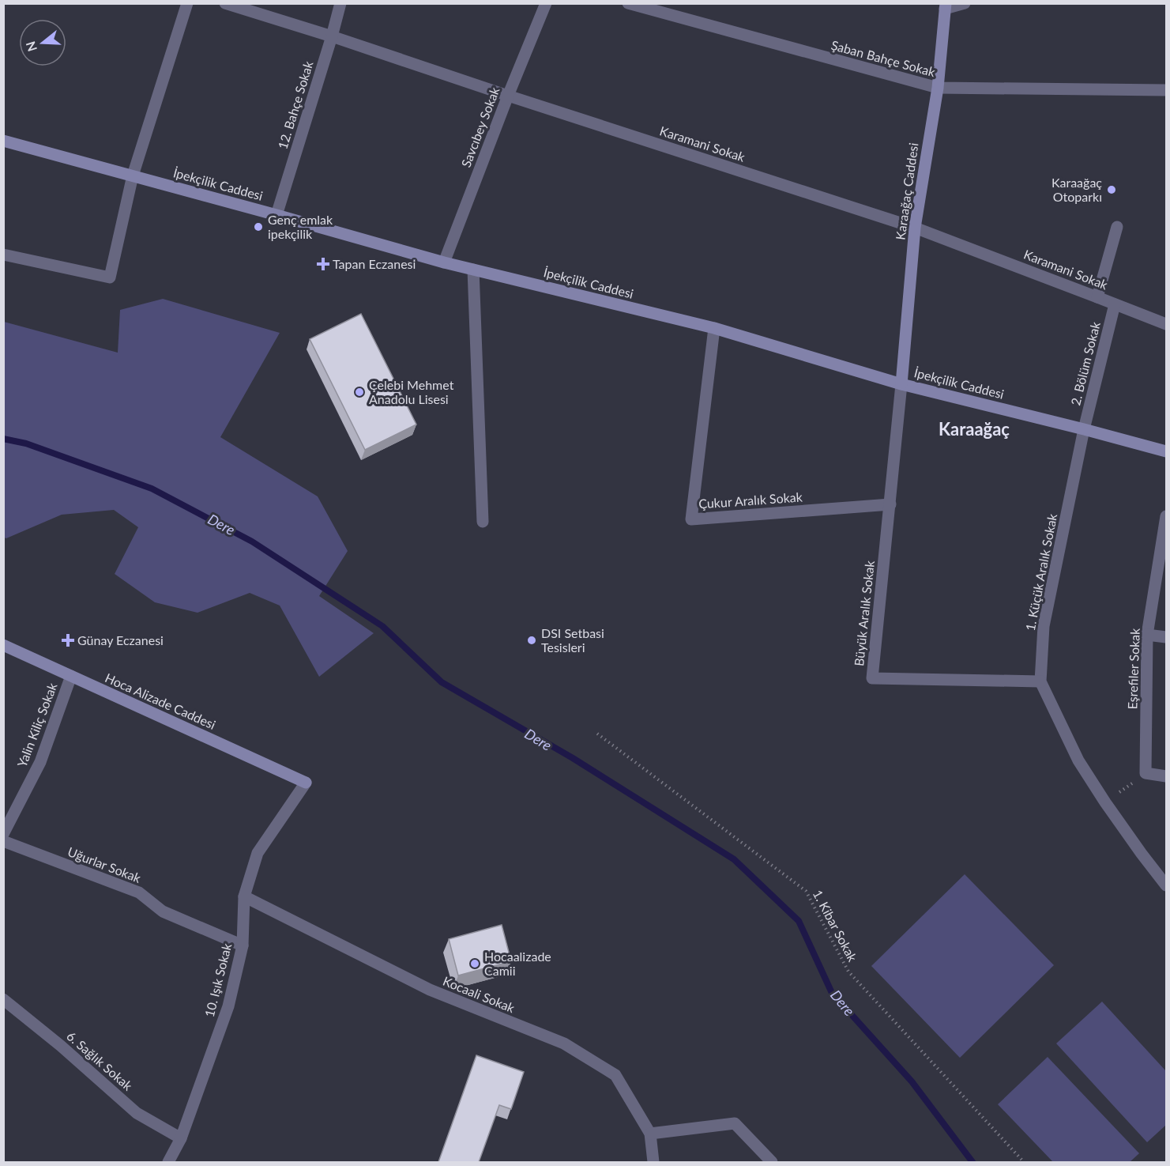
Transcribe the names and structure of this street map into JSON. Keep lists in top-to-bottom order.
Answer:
{
  "streets": {
    "main road": ["İpekçilik Caddesi", "Karaağaç Caddesi", "Hoca Alizade Caddesi"],
    "street": [
      "Şaban Bahçe Sokak",
      "12. Bahçe Sokak",
      "Savcıbey Sokak",
      "Karamani Sokak",
      "2. Bölüm Sokak",
      "Çukur Aralık Sokak",
      "1. Küçük Aralık Sokak",
      "Büyük Aralık Sokak",
      "Eşrefiler Sokak",
      "Yalin Kiliç Sokak",
      "Uğurlar Sokak",
      "10. Işık Sokak",
      "Kocaali Sokak",
      "6. Sağlık Sokak"
    ],
    "path": ["1. Kibar Sokak"]
  },
  "crossings": [
    ["Şaban Bahçe Sokak", "Karaağaç Caddesi"],
    ["12. Bahçe Sokak", "Karamani Sokak"],
    ["12. Bahçe Sokak", "İpekçilik Caddesi"],
    ["Savcıbey Sokak", "Karamani Sokak"],
    ["Savcıbey Sokak", "İpekçilik Caddesi"],
    ["Karamani Sokak", "Karaağaç Caddesi"],
    ["Karamani Sokak", "2. Bölüm Sokak"],
    ["İpekçilik Caddesi", "Karaağaç Caddesi"],
    ["İpekçilik Caddesi", "2. Bölüm Sokak"],
    ["İpekçilik Caddesi", "Çukur Aralık Sokak"],
    ["İpekçilik Caddesi", "1. Küçük Aralık Sokak"],
    ["İpekçilik Caddesi", "Büyük Aralık Sokak"],
    ["Karaağaç Caddesi", "Büyük Aralık Sokak"],
    ["2. Bölüm Sokak", "1. Küçük Aralık Sokak"],
    ["Çukur Aralık Sokak", "Büyük Aralık Sokak"],
    ["1. Küçük Aralık Sokak", "Büyük Aralık Sokak"],
    ["Hoca Alizade Caddesi", "Yalin Kiliç Sokak"],
    ["Hoca Alizade Caddesi", "10. Işık Sokak"],
    ["Uğurlar Sokak", "10. Işık Sokak"],
    ["10. Işık Sokak", "Kocaali Sokak"],
    ["10. Işık Sokak", "6. Sağlık Sokak"]
  ],
  "districts": ["Karaağaç"],
  "water": ["Dere"],
  "places": {
    "other": [
      "Karaağaç Otoparkı",
      "Genç emlak ipekçilik",
      "Çelebi Mehmet Anadolu Lisesi",
      "DSI Setbasi Tesisleri",
      "Hocaalizade Camii"
    ],
    "health": ["Tapan Eczanesi", "Günay Eczanesi"]
  },
  "north": "left"
}
